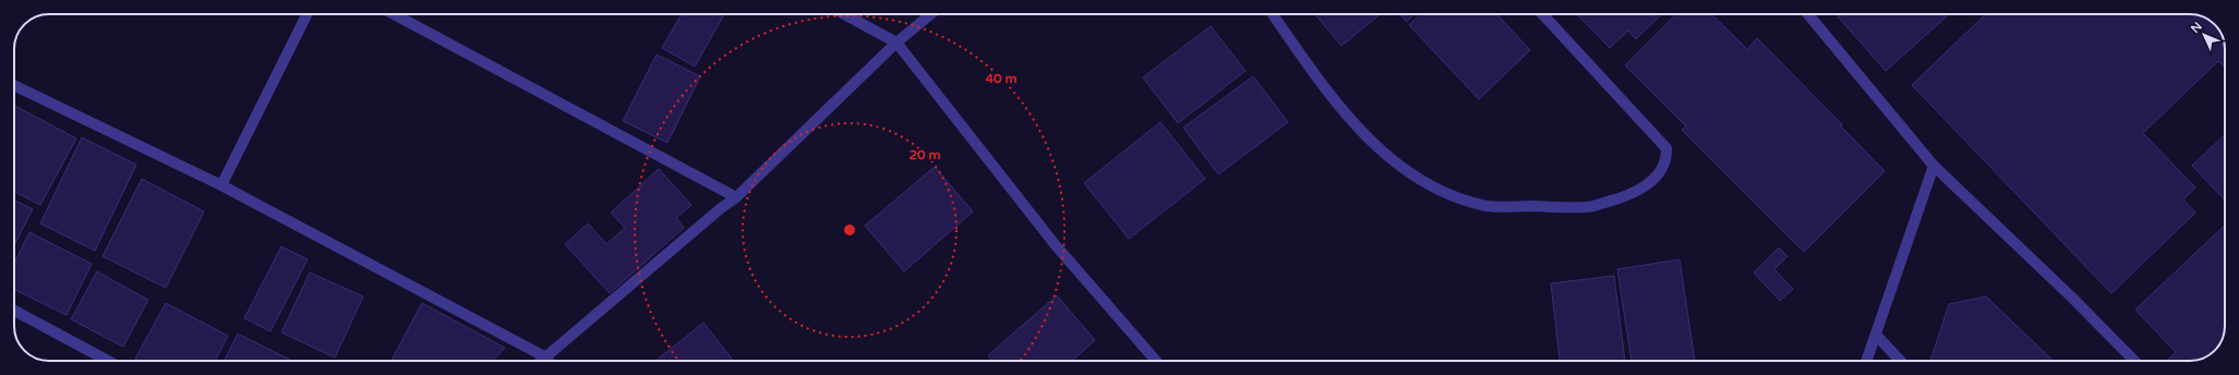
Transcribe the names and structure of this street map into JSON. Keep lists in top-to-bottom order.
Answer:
{
  "north": "top left",
  "rings": ["40 m", "20 m"]
}
